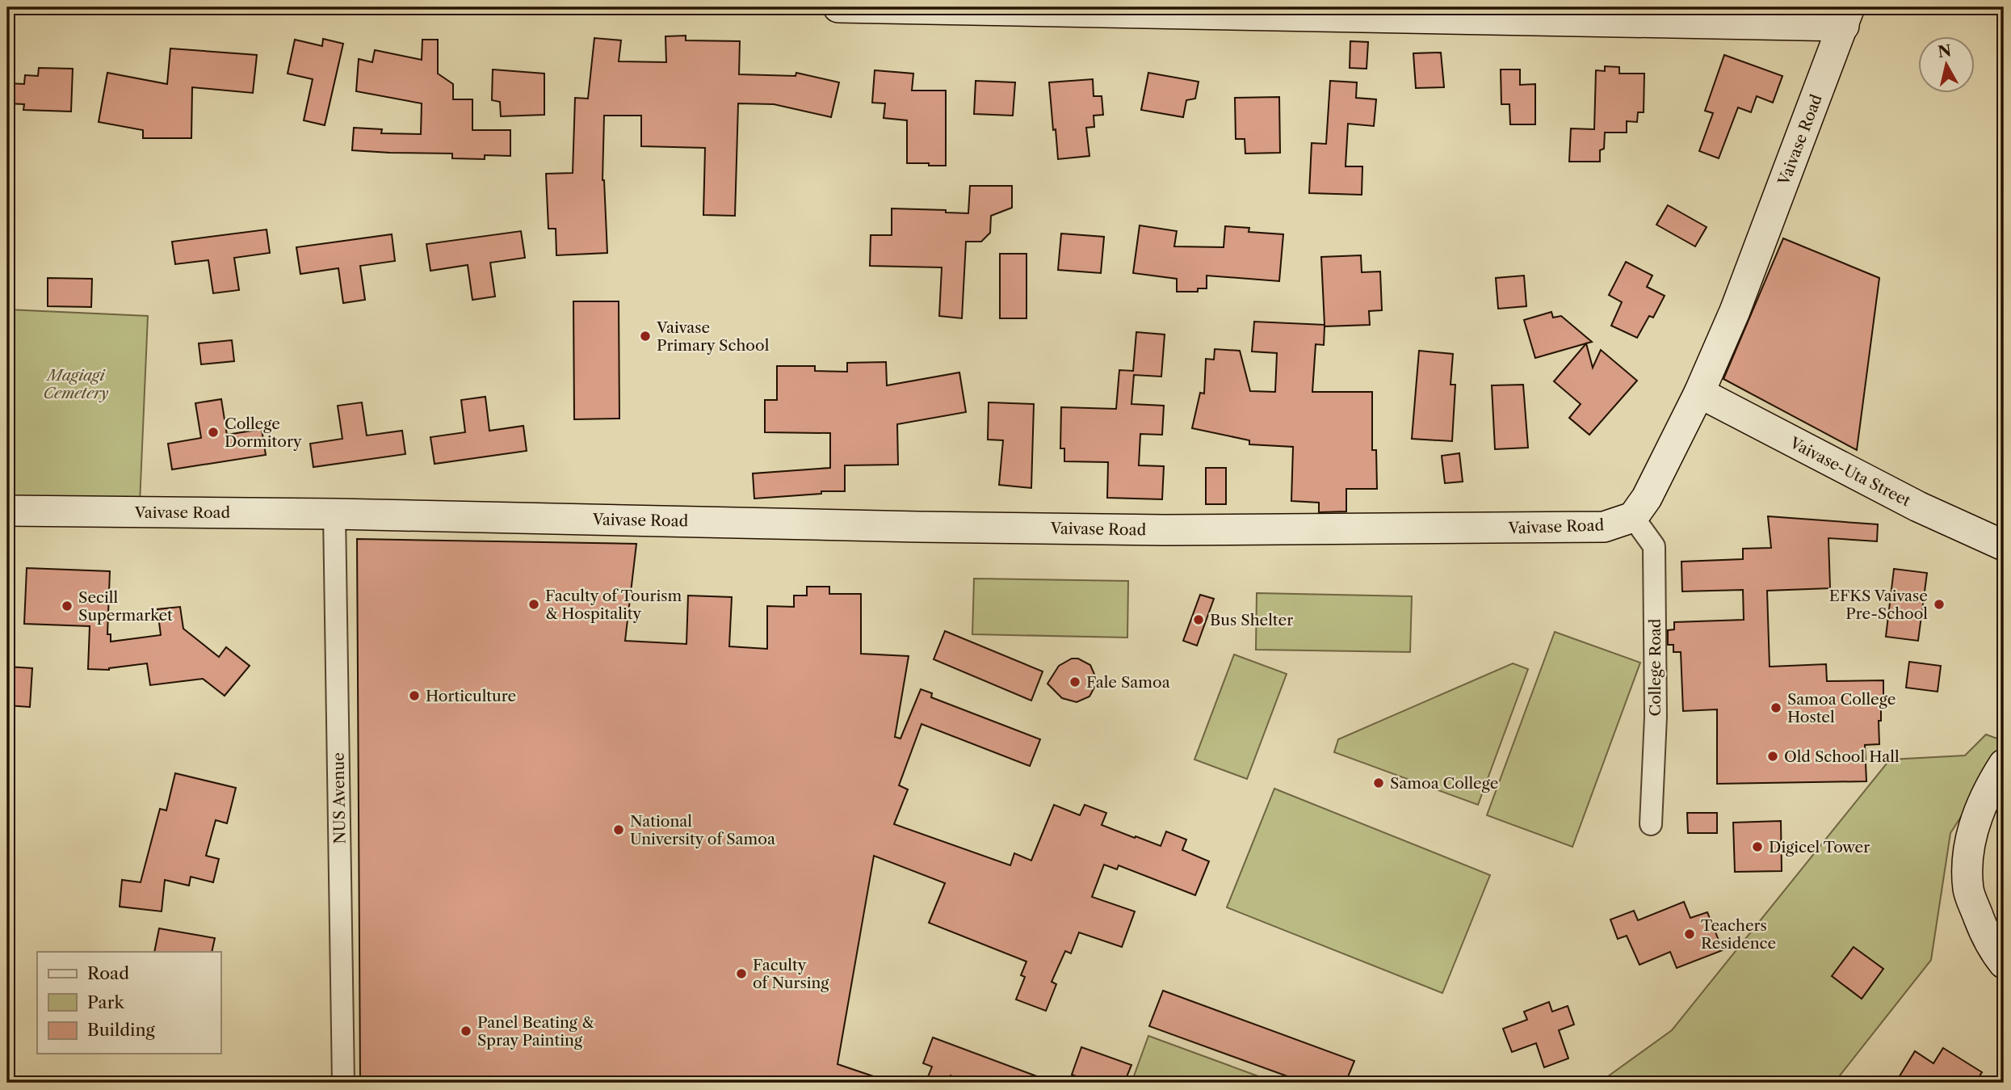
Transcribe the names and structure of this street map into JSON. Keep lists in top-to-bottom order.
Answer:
{
  "streets": {
    "main road": ["Vaivase Road", "Vaivase-Uta Street"],
    "street": ["College Road", "NUS Avenue"]
  },
  "crossings": [
    ["Vaivase Road", "Vaivase-Uta Street"],
    ["Vaivase Road", "College Road"],
    ["Vaivase Road", "NUS Avenue"]
  ],
  "parks": ["Magiagi Cemetery"],
  "places": [
    "Vaivase Primary School",
    "College Dormitory",
    "Faculty of Tourism & Hospitality",
    "EFKS Vaivase Pre-School",
    "Secill Supermarket",
    "Bus Shelter",
    "Fale Samoa",
    "Horticulture",
    "Samoa College Hostel",
    "Old School Hall",
    "Samoa College",
    "National University of Samoa",
    "Digicel Tower",
    "Teachers Residence",
    "Faculty of Nursing",
    "Panel Beating & Spray Painting"
  ],
  "legend": ["Road", "Park", "Building"],
  "north": "top"
}
